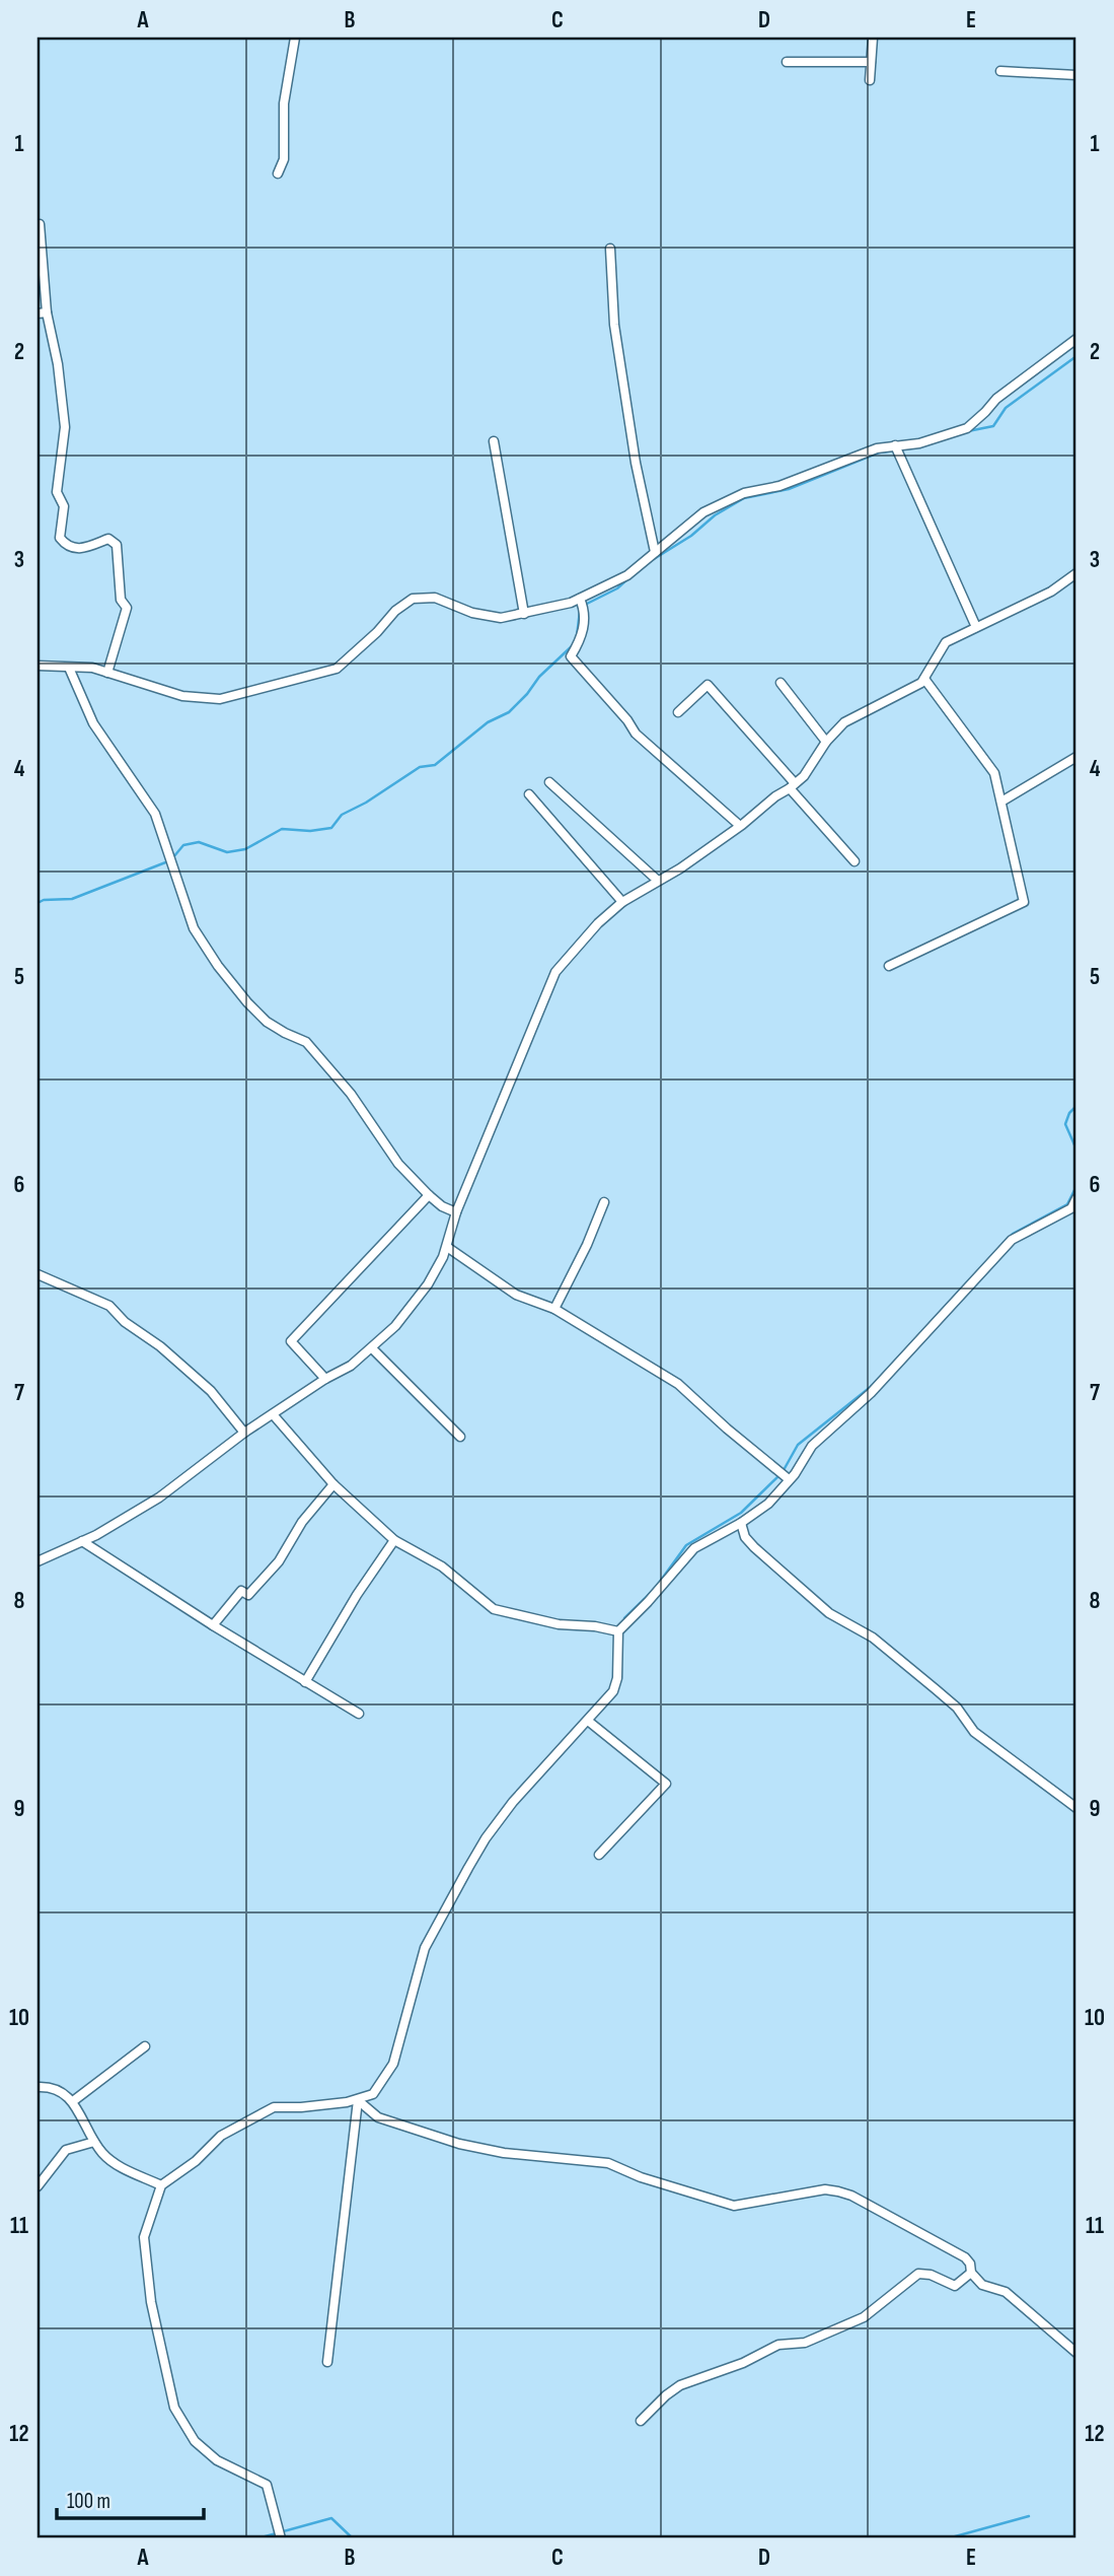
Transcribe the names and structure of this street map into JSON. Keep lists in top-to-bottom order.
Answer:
{
  "scale_bar": "100 m",
  "grid": {
    "columns": [
      "A",
      "B",
      "C",
      "D",
      "E"
    ],
    "rows": [
      "1",
      "2",
      "3",
      "4",
      "5",
      "6",
      "7",
      "8",
      "9",
      "10",
      "11",
      "12"
    ]
  }
}
